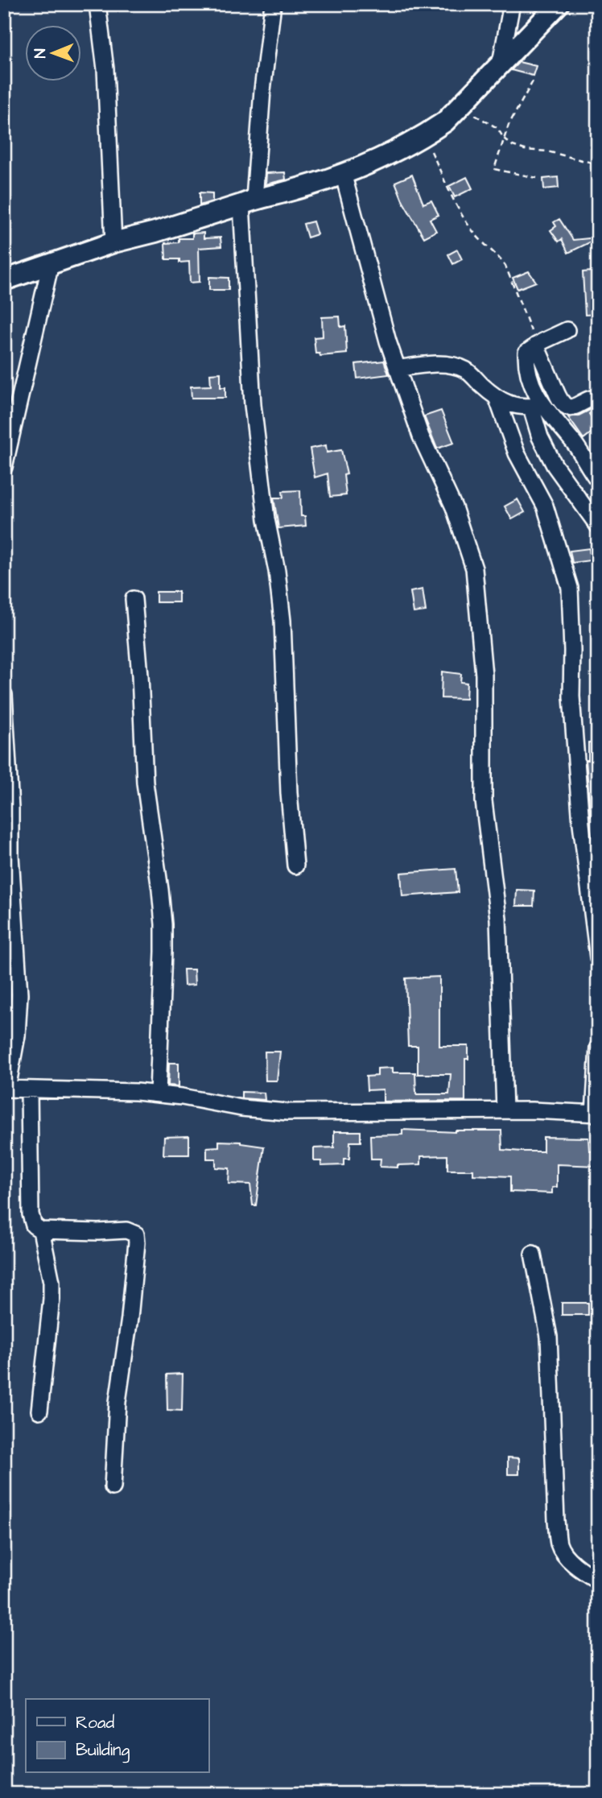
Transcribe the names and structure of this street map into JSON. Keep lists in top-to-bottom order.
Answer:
{
  "legend": ["Road", "Building"],
  "north": "left"
}
